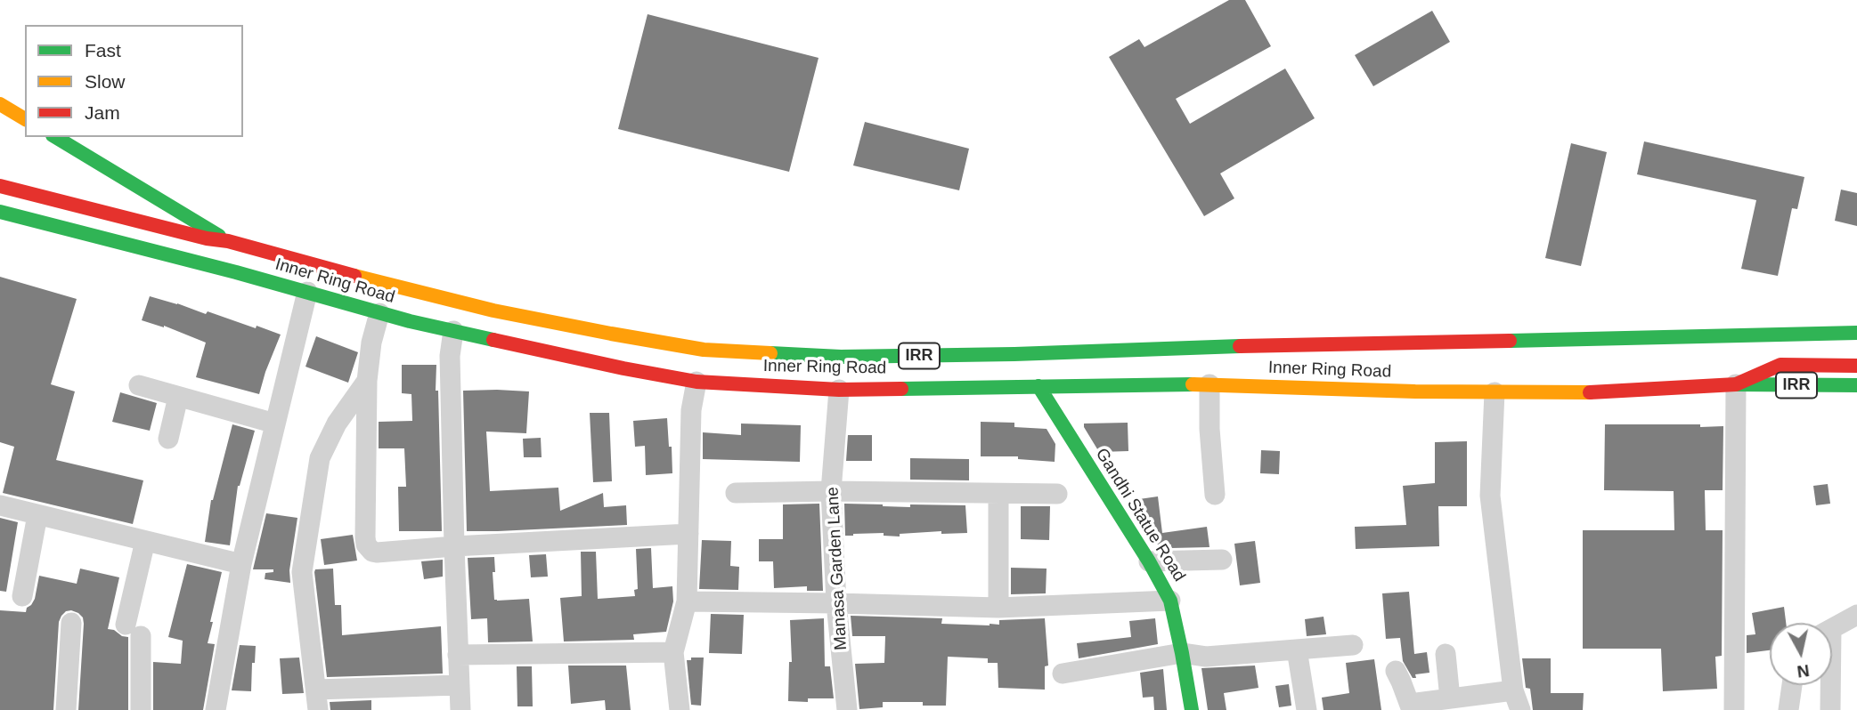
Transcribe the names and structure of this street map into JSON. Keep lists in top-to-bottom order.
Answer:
{
  "streets": {
    "main road": ["Inner Ring Road", "IRR", "Gandhi Statue Road"],
    "street": ["Manasa Garden Lane"]
  },
  "crossings": [
    ["Inner Ring Road", "Gandhi Statue Road"],
    ["Inner Ring Road", "Manasa Garden Lane"]
  ],
  "legend": ["Fast", "Slow", "Jam"],
  "north": "bottom"
}
